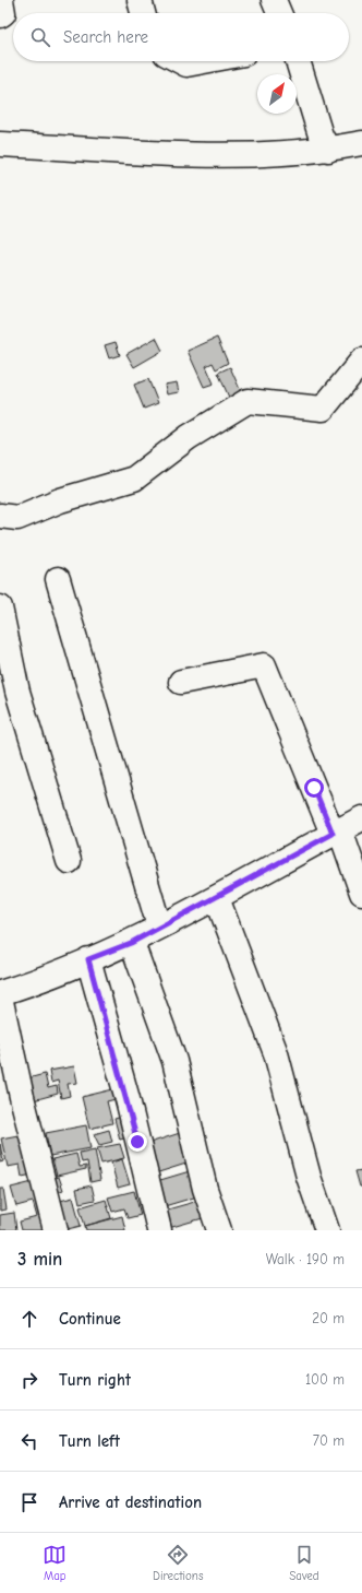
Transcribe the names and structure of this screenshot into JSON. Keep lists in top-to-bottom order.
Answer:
{
  "north": "top right",
  "page": {
    "search": "Search here",
    "heading": ["3 min", "Walk · 190 m"],
    "list": [
      ["Continue", "20 m"],
      ["Turn right", "100 m"],
      ["Turn left", "70 m"],
      "Arrive at destination"
    ],
    "nav": ["Map", "Directions", "Saved"]
  }
}
